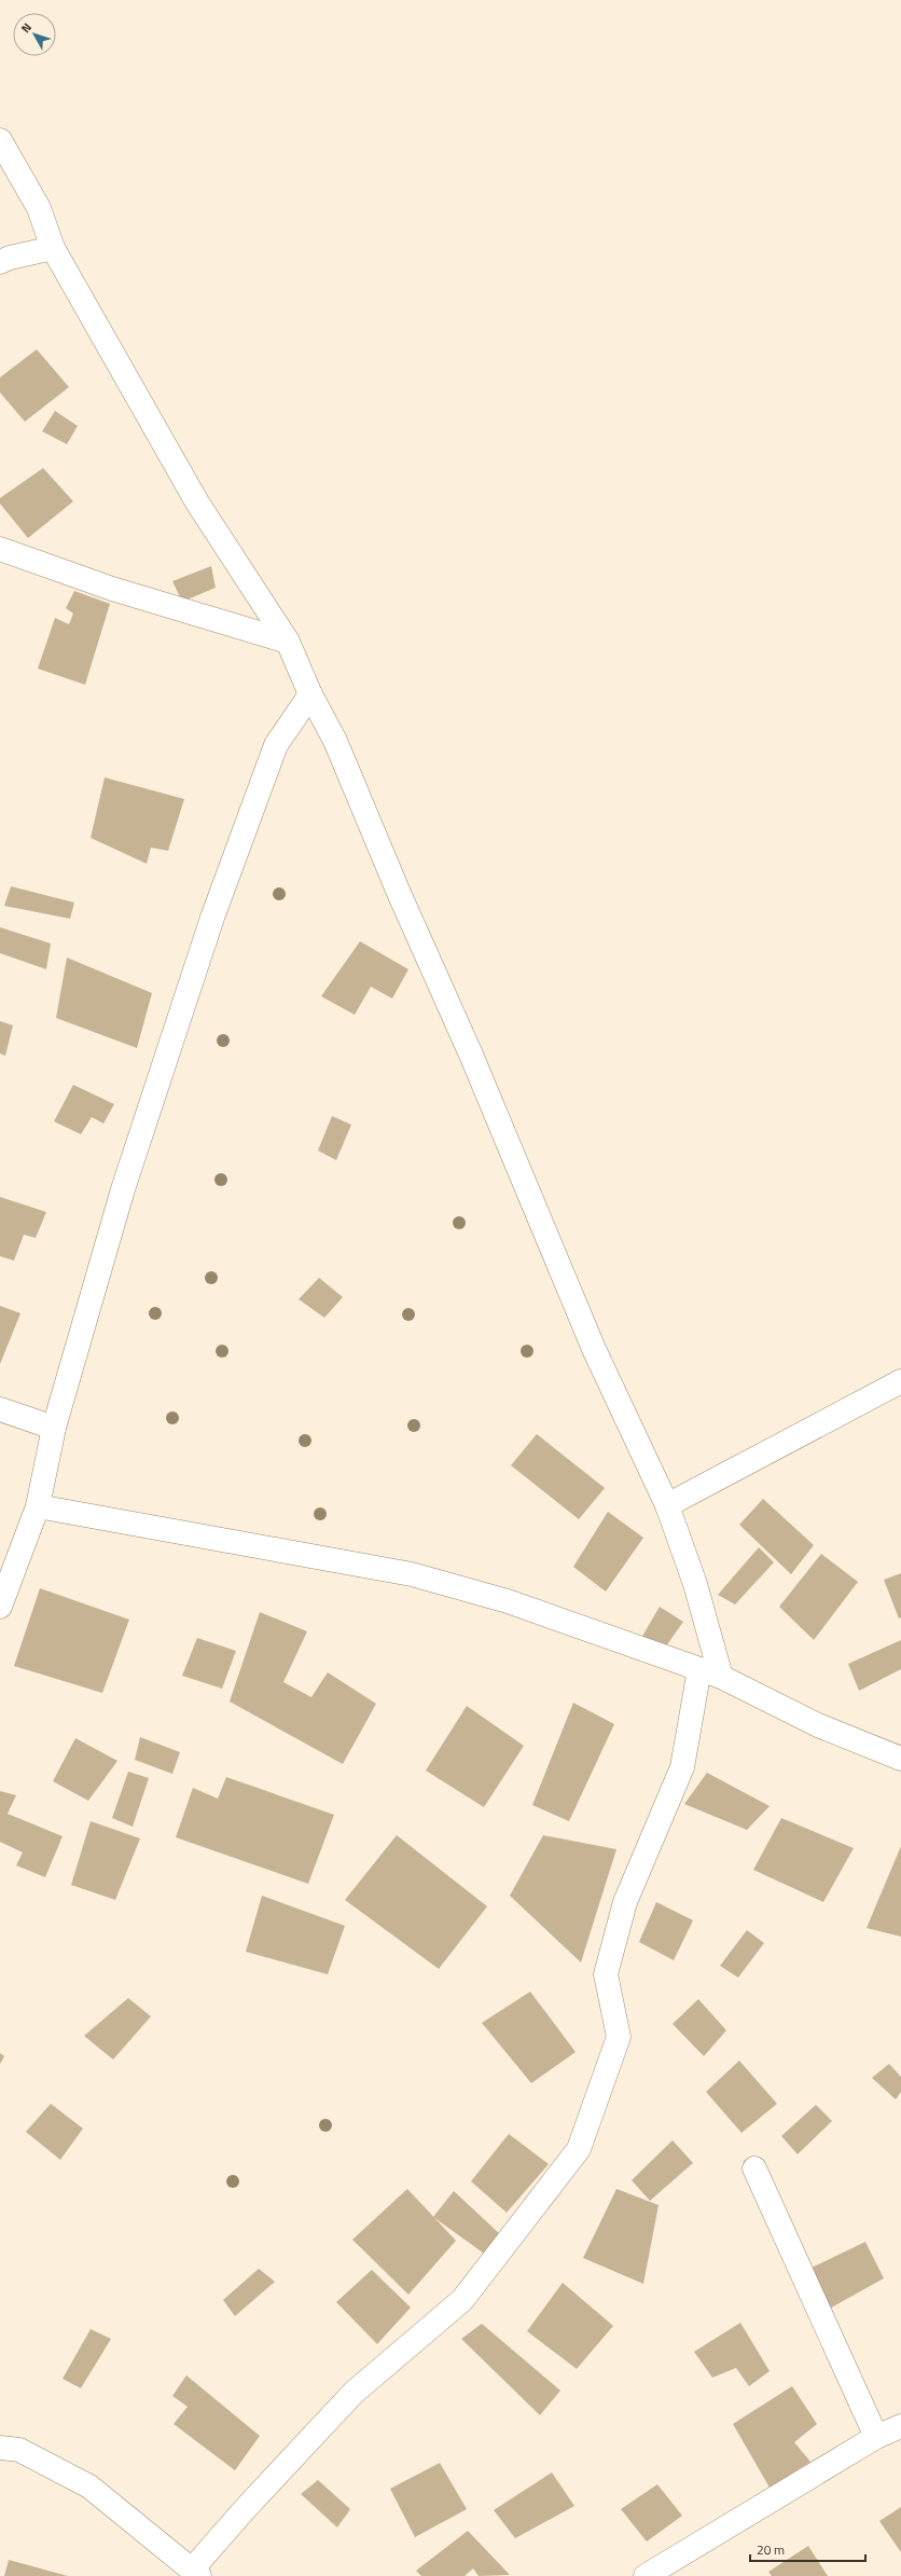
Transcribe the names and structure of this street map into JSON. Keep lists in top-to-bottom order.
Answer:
{
  "scale_bar": "20 m",
  "north": "top left"
}
